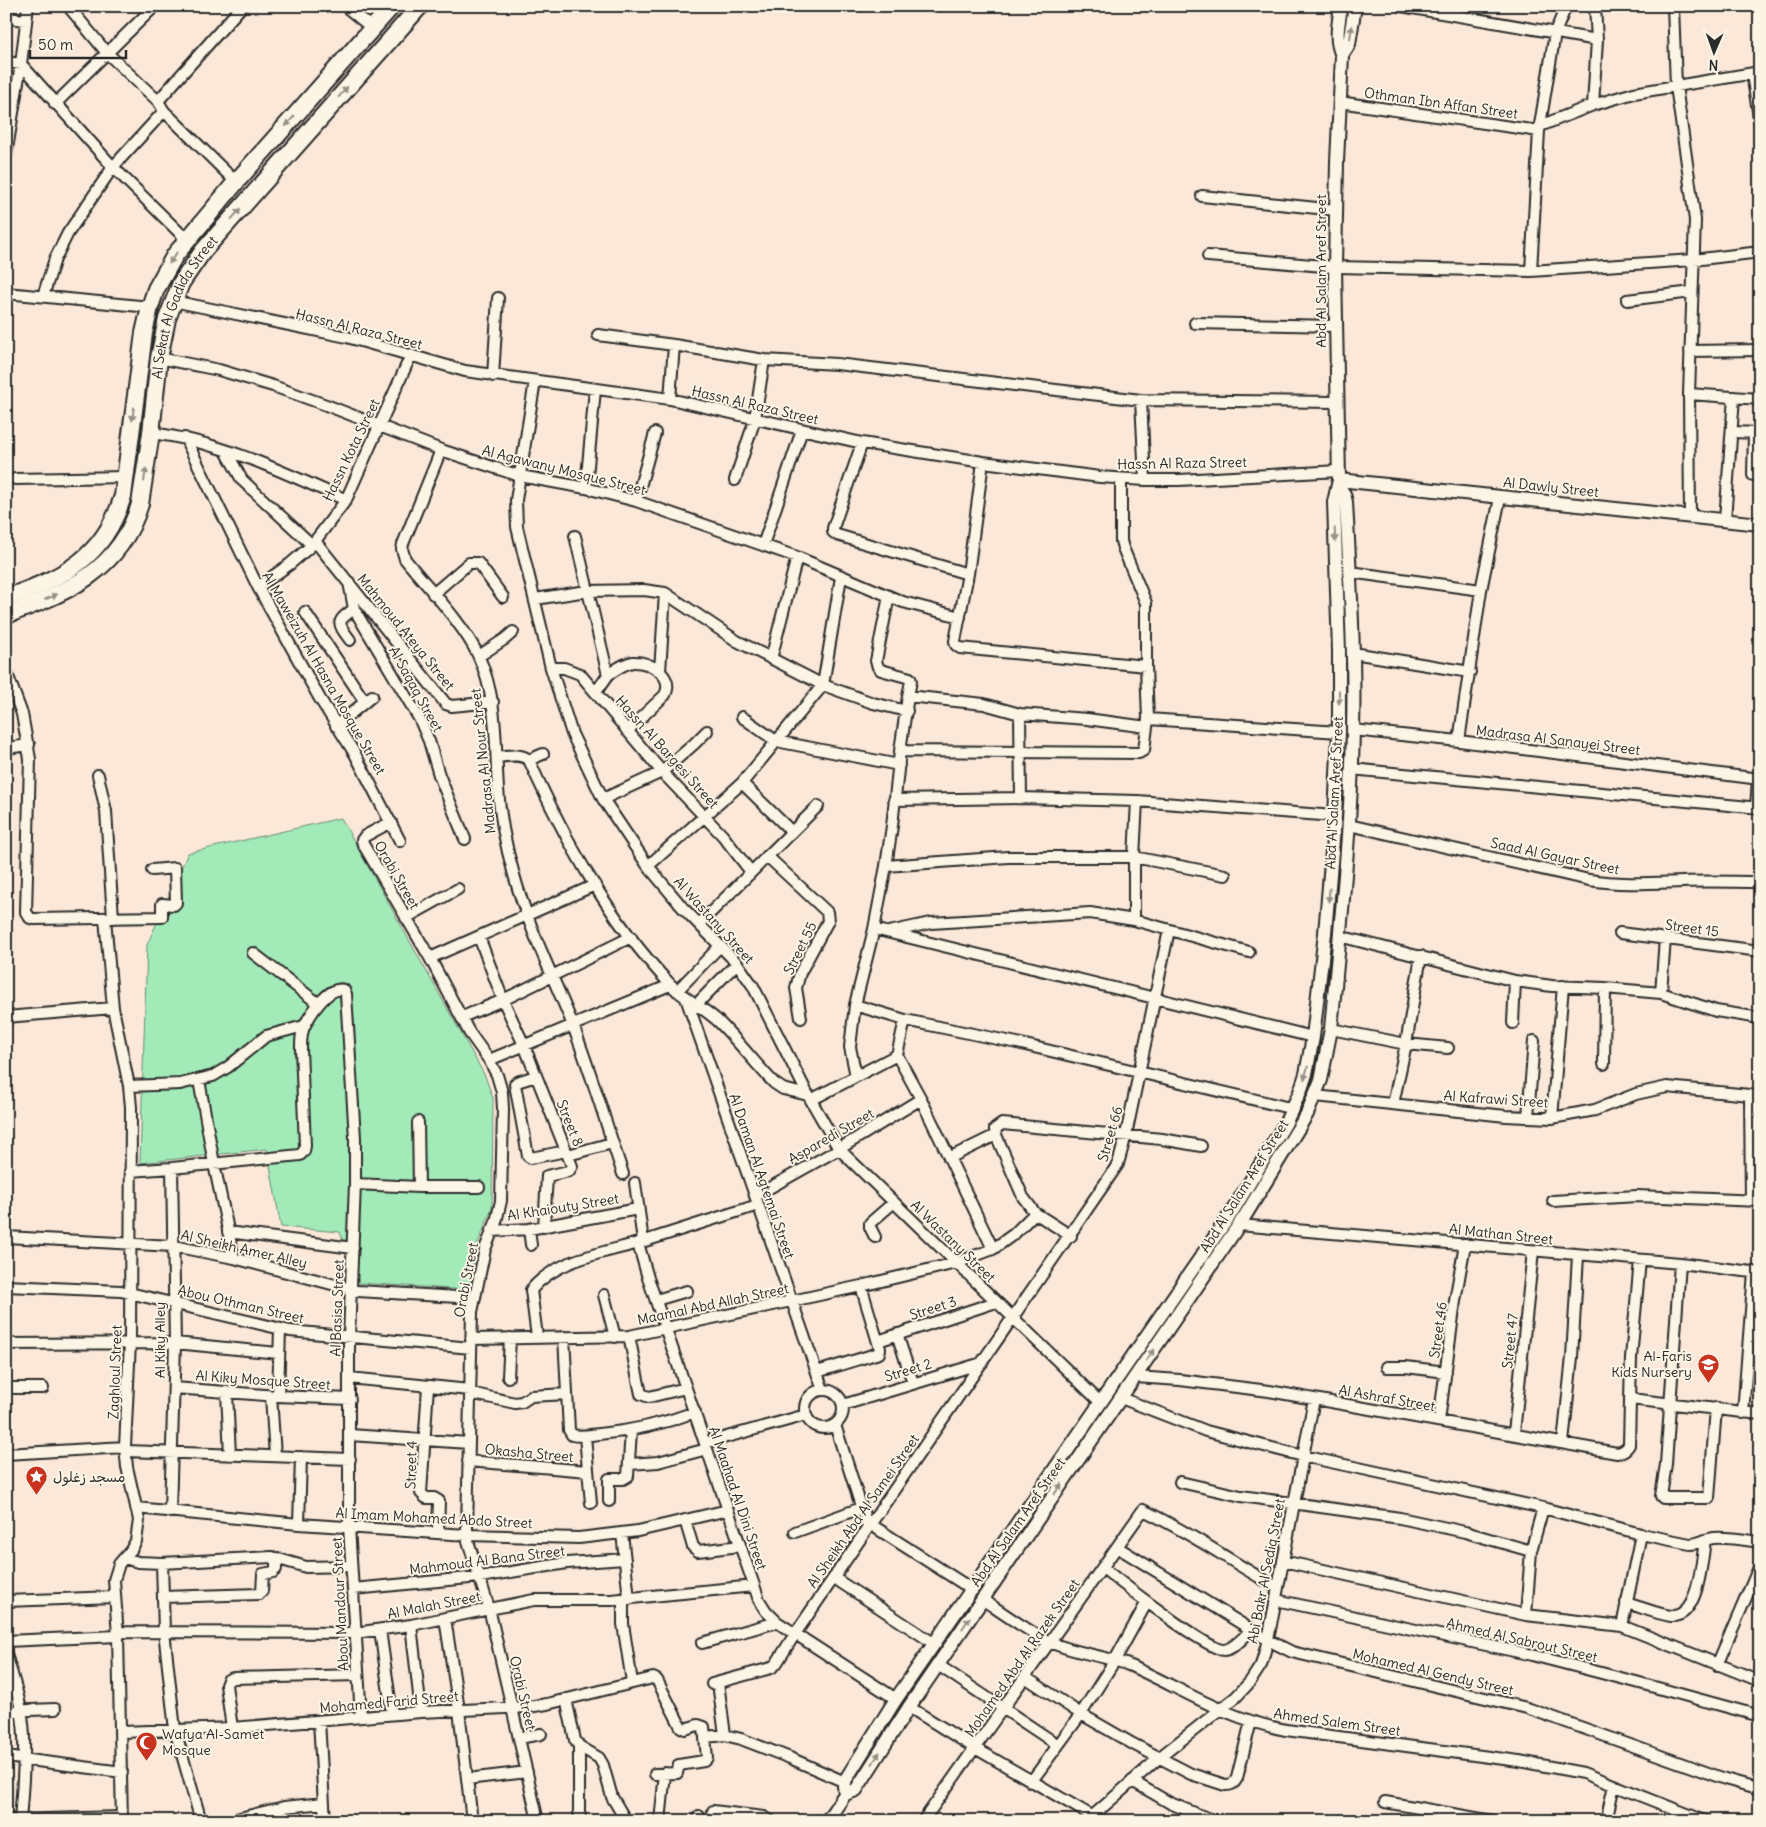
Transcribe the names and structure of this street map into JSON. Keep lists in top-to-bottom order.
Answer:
{
  "streets": {
    "main road": ["Al Sekat Al Gadida Street"],
    "street": [
      "Othman Ibn Affan Street",
      "Abd Al Salam Aref Street",
      "Hassn Al Raza Street",
      "Hassn Kota Street",
      "Al Agawany Mosque Street",
      "Al Dawly Street",
      "Mahmoud Ateya Street",
      "Al Maweizuh Al Hasna Mosque Street",
      "Al Saqaq Street",
      "Madrasa Al Sanayei Street",
      "Hassn Al Bargesi Street",
      "Madrasa Al Nour Street",
      "Saad Al Gayar Street",
      "Orabi Street",
      "Al Wastany Street",
      "Street 15",
      "Street 55",
      "Al Kafrawi Street",
      "Street 8",
      "Street 66",
      "Asparedi Street",
      "Al Daman Al Agtemai Street",
      "Al Khaiouty Street",
      "Al Mathan Street",
      "Al Sheikh Amer Alley",
      "Abou Othman Street",
      "Maamal Abd Allah Street",
      "Al Basisa Street",
      "Street 3",
      "Street 46",
      "Al Kiky Alley",
      "Street 47",
      "Street 2",
      "Zaghloul Street",
      "Al Kiky Mosque Street",
      "Al Ashraf Street",
      "Okasha Street",
      "Street 4",
      "Al Maahad Al Dini Street",
      "Al Sheikh Abd Al Samei Street",
      "Al Imam Mohamed Abdo Street",
      "Mahmoud Al Bana Street",
      "Abi Bakr Al Sediq Street",
      "Abou Mandour Street",
      "Al Malah Street",
      "Ahmed Al Sabrout Street",
      "Mohamed Abd Al Razek Street",
      "Mohamed Al Gendy Street",
      "Mohamed Farid Street",
      "Ahmed Salem Street"
    ]
  },
  "crossings": [
    ["Othman Ibn Affan Street", "Abd Al Salam Aref Street"],
    ["Abd Al Salam Aref Street", "Hassn Al Raza Street"],
    ["Abd Al Salam Aref Street", "Al Dawly Street"],
    ["Abd Al Salam Aref Street", "Madrasa Al Sanayei Street"],
    ["Abd Al Salam Aref Street", "Saad Al Gayar Street"],
    ["Abd Al Salam Aref Street", "Al Wastany Street"],
    ["Abd Al Salam Aref Street", "Al Kafrawi Street"],
    ["Abd Al Salam Aref Street", "Al Mathan Street"],
    ["Abd Al Salam Aref Street", "Al Ashraf Street"],
    ["Abd Al Salam Aref Street", "Al Maahad Al Dini Street"],
    ["Abd Al Salam Aref Street", "Ahmed Salem Street"],
    ["Al Sekat Al Gadida Street", "Hassn Al Raza Street"],
    ["Al Sekat Al Gadida Street", "Al Agawany Mosque Street"],
    ["Hassn Al Raza Street", "Hassn Kota Street"],
    ["Hassn Al Raza Street", "Al Dawly Street"],
    ["Hassn Al Raza Street", "Al Wastany Street"],
    ["Hassn Kota Street", "Al Agawany Mosque Street"],
    ["Hassn Kota Street", "Mahmoud Ateya Street"],
    ["Hassn Kota Street", "Al Maweizuh Al Hasna Mosque Street"],
    ["Al Agawany Mosque Street", "Madrasa Al Nour Street"],
    ["Al Agawany Mosque Street", "Al Wastany Street"],
    ["Mahmoud Ateya Street", "Al Saqaq Street"],
    ["Mahmoud Ateya Street", "Madrasa Al Nour Street"],
    ["Al Maweizuh Al Hasna Mosque Street", "Orabi Street"],
    ["Hassn Al Bargesi Street", "Al Wastany Street"],
    ["Orabi Street", "Al Khaiouty Street"],
    ["Orabi Street", "Al Sheikh Amer Alley"],
    ["Orabi Street", "Abou Othman Street"],
    ["Orabi Street", "Maamal Abd Allah Street"],
    ["Orabi Street", "Okasha Street"],
    ["Orabi Street", "Al Imam Mohamed Abdo Street"],
    ["Orabi Street", "Mahmoud Al Bana Street"],
    ["Orabi Street", "Al Malah Street"],
    ["Orabi Street", "Mohamed Farid Street"],
    ["Al Wastany Street", "Street 66"],
    ["Al Wastany Street", "Asparedi Street"],
    ["Al Wastany Street", "Maamal Abd Allah Street"],
    ["Al Wastany Street", "Street 3"],
    ["Al Wastany Street", "Al Sheikh Abd Al Samei Street"],
    ["Street 8", "Al Khaiouty Street"],
    ["Street 66", "Al Sheikh Abd Al Samei Street"],
    ["Asparedi Street", "Al Daman Al Agtemai Street"],
    ["Asparedi Street", "Maamal Abd Allah Street"],
    ["Asparedi Street", "Al Maahad Al Dini Street"],
    ["Al Daman Al Agtemai Street", "Maamal Abd Allah Street"],
    ["Al Daman Al Agtemai Street", "Street 2"],
    ["Al Khaiouty Street", "Al Maahad Al Dini Street"],
    ["Al Mathan Street", "Street 46"],
    ["Al Mathan Street", "Street 47"],
    ["Al Sheikh Amer Alley", "Al Basisa Street"],
    ["Al Sheikh Amer Alley", "Al Kiky Alley"],
    ["Al Sheikh Amer Alley", "Zaghloul Street"],
    ["Abou Othman Street", "Maamal Abd Allah Street"],
    ["Abou Othman Street", "Al Basisa Street"],
    ["Abou Othman Street", "Al Kiky Alley"],
    ["Abou Othman Street", "Zaghloul Street"],
    ["Maamal Abd Allah Street", "Al Maahad Al Dini Street"],
    ["Al Basisa Street", "Al Kiky Mosque Street"],
    ["Al Basisa Street", "Abou Mandour Street"],
    ["Street 46", "Al Ashraf Street"],
    ["Al Kiky Alley", "Al Kiky Mosque Street"],
    ["Al Kiky Alley", "Al Imam Mohamed Abdo Street"],
    ["Street 47", "Al Ashraf Street"],
    ["Street 2", "Al Sheikh Abd Al Samei Street"],
    ["Zaghloul Street", "Al Imam Mohamed Abdo Street"],
    ["Zaghloul Street", "Al Malah Street"],
    ["Zaghloul Street", "Mohamed Farid Street"],
    ["Al Kiky Mosque Street", "Abou Mandour Street"],
    ["Al Ashraf Street", "Abi Bakr Al Sediq Street"],
    ["Street 4", "Al Imam Mohamed Abdo Street"],
    ["Al Maahad Al Dini Street", "Al Sheikh Abd Al Samei Street"],
    ["Al Maahad Al Dini Street", "Al Imam Mohamed Abdo Street"],
    ["Al Maahad Al Dini Street", "Al Malah Street"],
    ["Al Imam Mohamed Abdo Street", "Abou Mandour Street"],
    ["Mahmoud Al Bana Street", "Abou Mandour Street"],
    ["Abi Bakr Al Sediq Street", "Ahmed Al Sabrout Street"],
    ["Abi Bakr Al Sediq Street", "Mohamed Abd Al Razek Street"],
    ["Abi Bakr Al Sediq Street", "Mohamed Al Gendy Street"],
    ["Abi Bakr Al Sediq Street", "Ahmed Salem Street"],
    ["Abou Mandour Street", "Al Malah Street"],
    ["Abou Mandour Street", "Mohamed Farid Street"],
    ["Mohamed Abd Al Razek Street", "Mohamed Al Gendy Street"],
    ["Mohamed Abd Al Razek Street", "Ahmed Salem Street"]
  ],
  "places": {
    "school or university": ["Al-Faris Kids Nursery"],
    "place": ["مسجد زغلول"],
    "mosque": ["Wafya Al-Samet Mosque"]
  },
  "scale_bar": "50 m",
  "north": "bottom"
}
